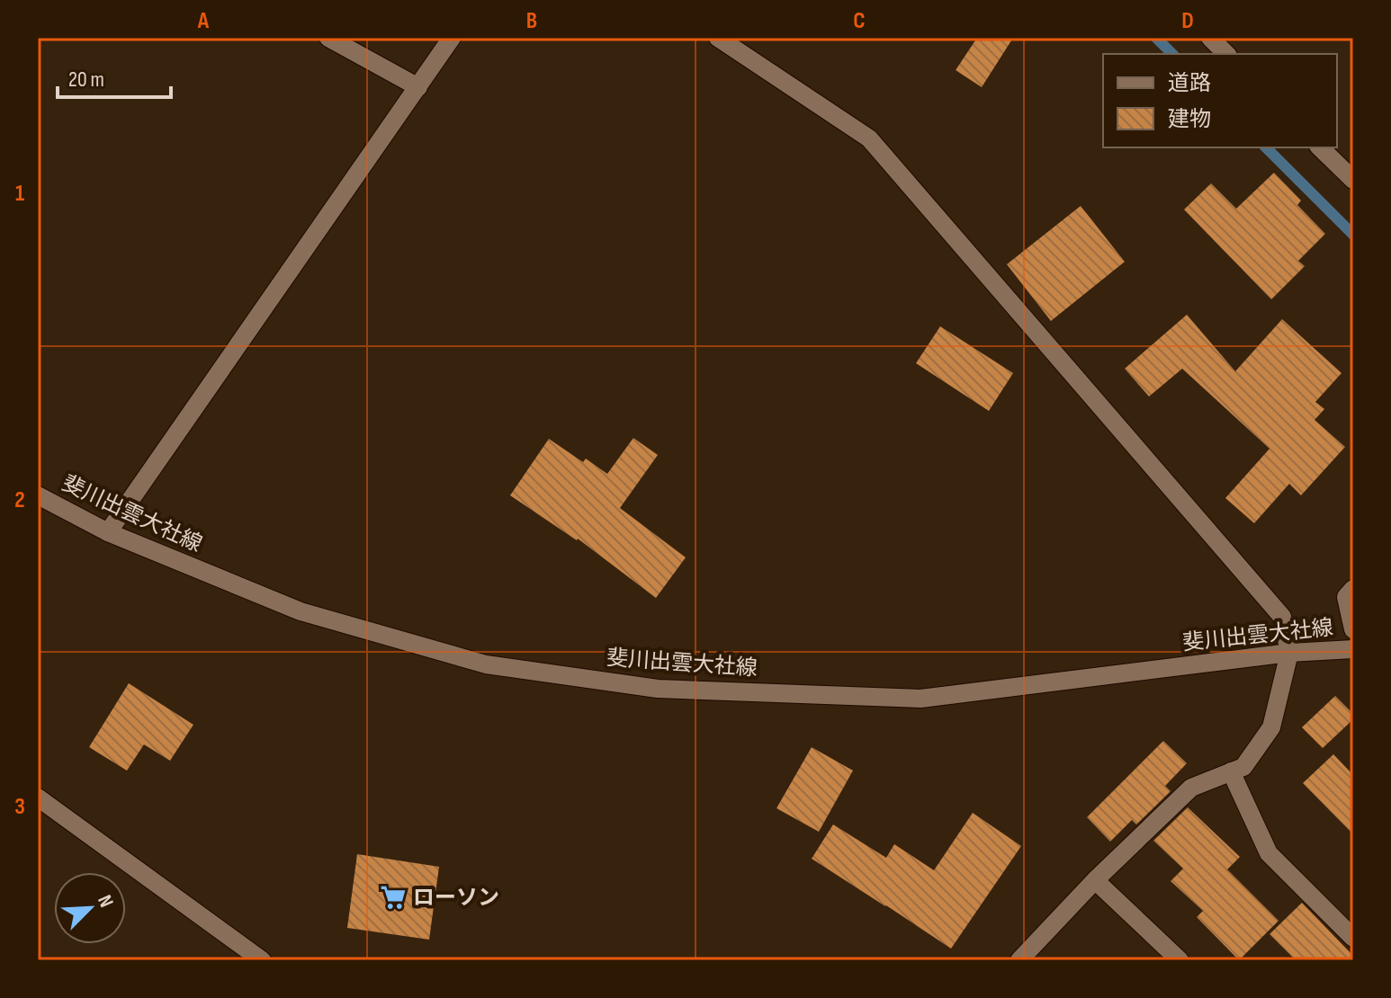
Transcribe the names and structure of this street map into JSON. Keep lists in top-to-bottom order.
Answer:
{
  "streets": {
    "street": ["斐川出雲大社線"]
  },
  "places": {
    "supermarket": ["ローソン"]
  },
  "legend": ["道路", "建物"],
  "scale_bar": "20 m",
  "north": "top right",
  "grid": {
    "columns": [
      "A",
      "B",
      "C",
      "D"
    ],
    "rows": ["1", "2", "3"]
  }
}
